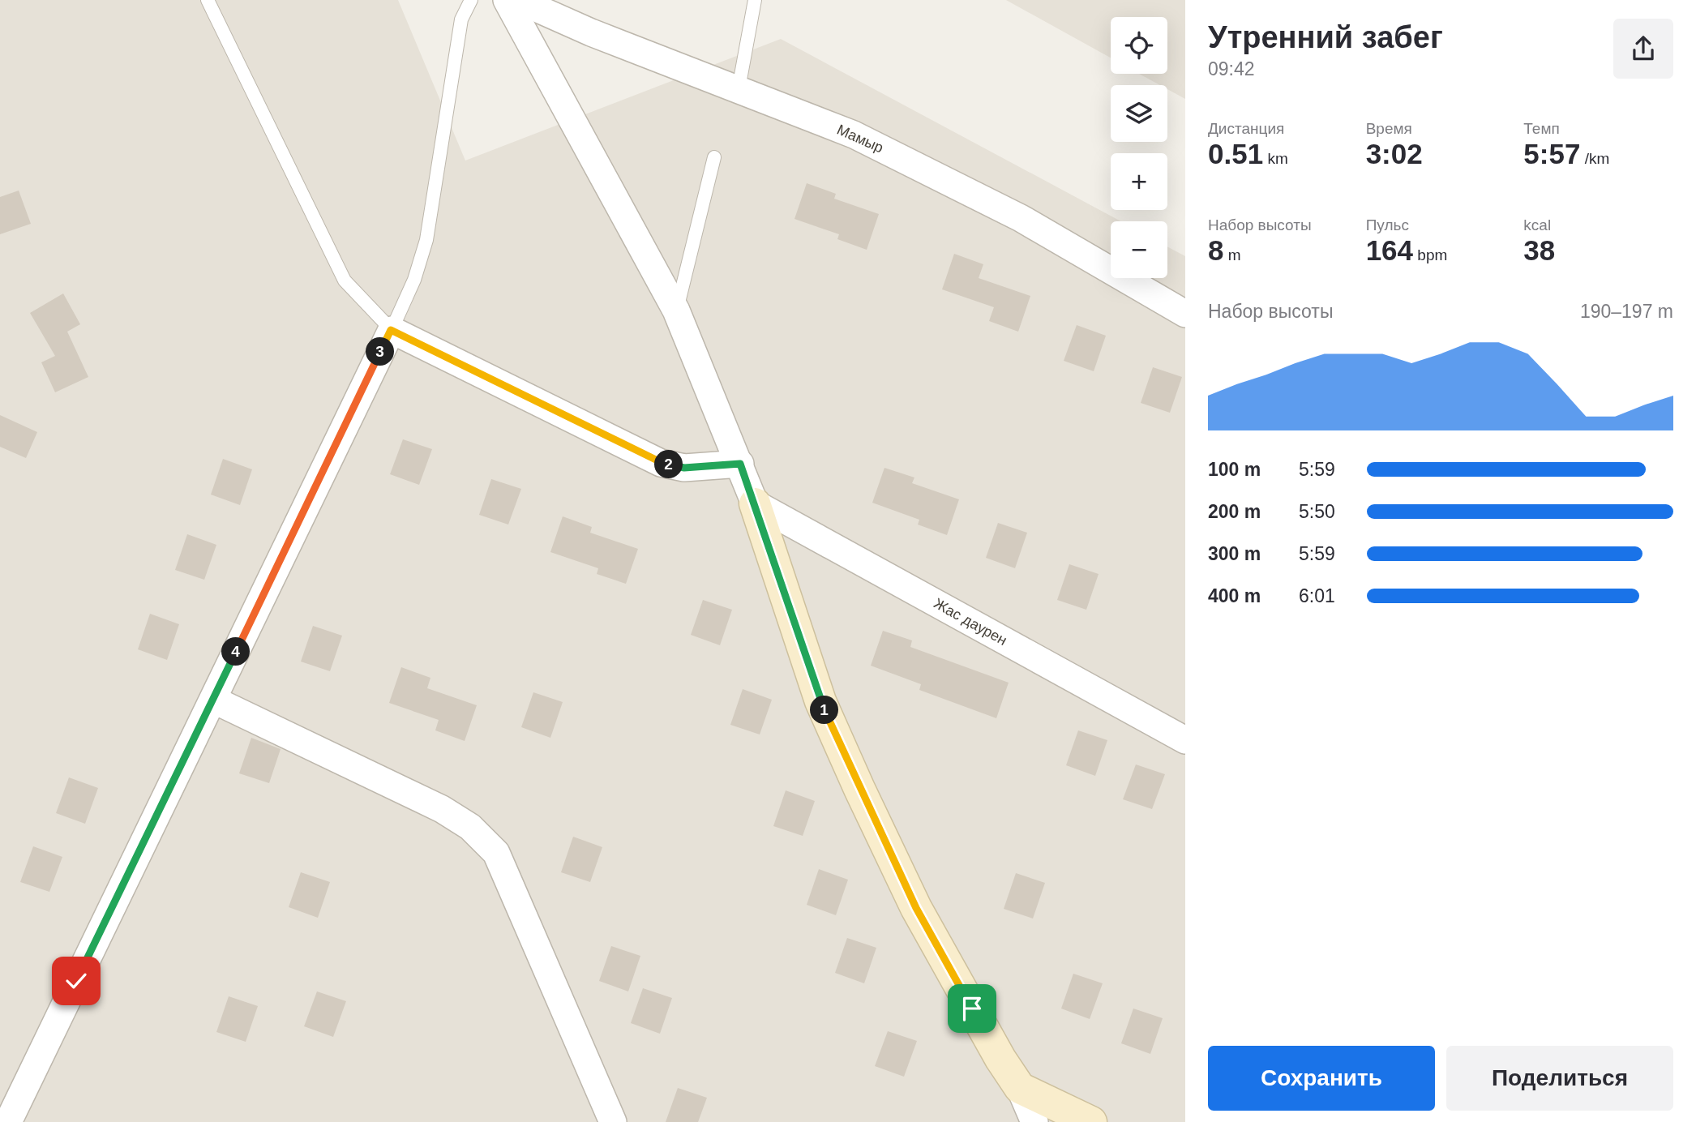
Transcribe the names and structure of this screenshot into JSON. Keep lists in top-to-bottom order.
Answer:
{
  "streets": {
    "street": ["Мамыр", "Жас даурен"]
  },
  "page": {
    "heading": ["Утренний забег", "09:42"],
    "map_buttons": ["+", "−"],
    "stats": [
      ["Дистанция", "0.51 km"],
      ["Время", "3:02"],
      ["Темп", "5:57 /km"],
      ["Набор высоты", "8 m"],
      ["Пульс", "164 bpm"],
      ["kcal", "38"]
    ],
    "chart": ["Набор высоты", "190–197 m"],
    "pins": [
      "3",
      "2",
      "4",
      "1"
    ],
    "list": [
      {
        "name": "100 m",
        "note": "5:59"
      },
      {
        "name": "200 m",
        "note": "5:50"
      },
      {
        "name": "300 m",
        "note": "5:59"
      },
      {
        "name": "400 m",
        "note": "6:01"
      }
    ],
    "buttons": ["Сохранить", "Поделиться"]
  }
}
